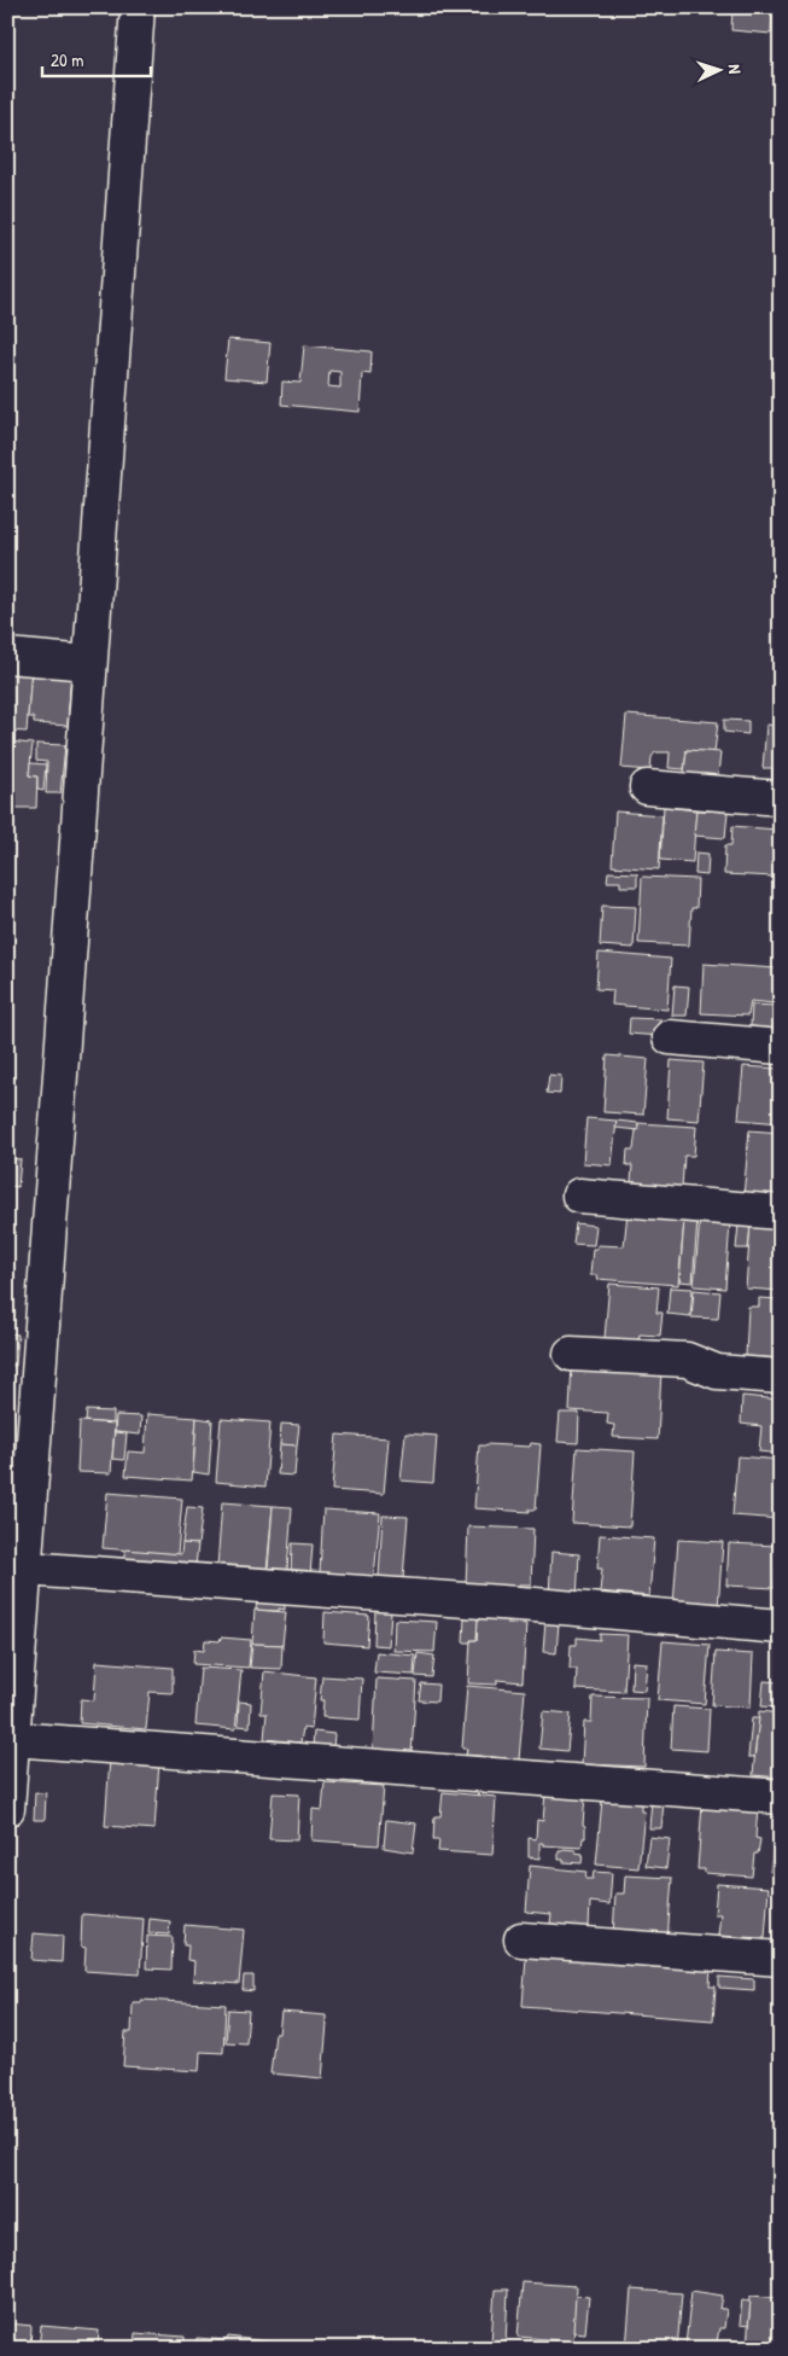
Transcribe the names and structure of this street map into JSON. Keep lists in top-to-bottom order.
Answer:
{
  "scale_bar": "20 m",
  "north": "right"
}
